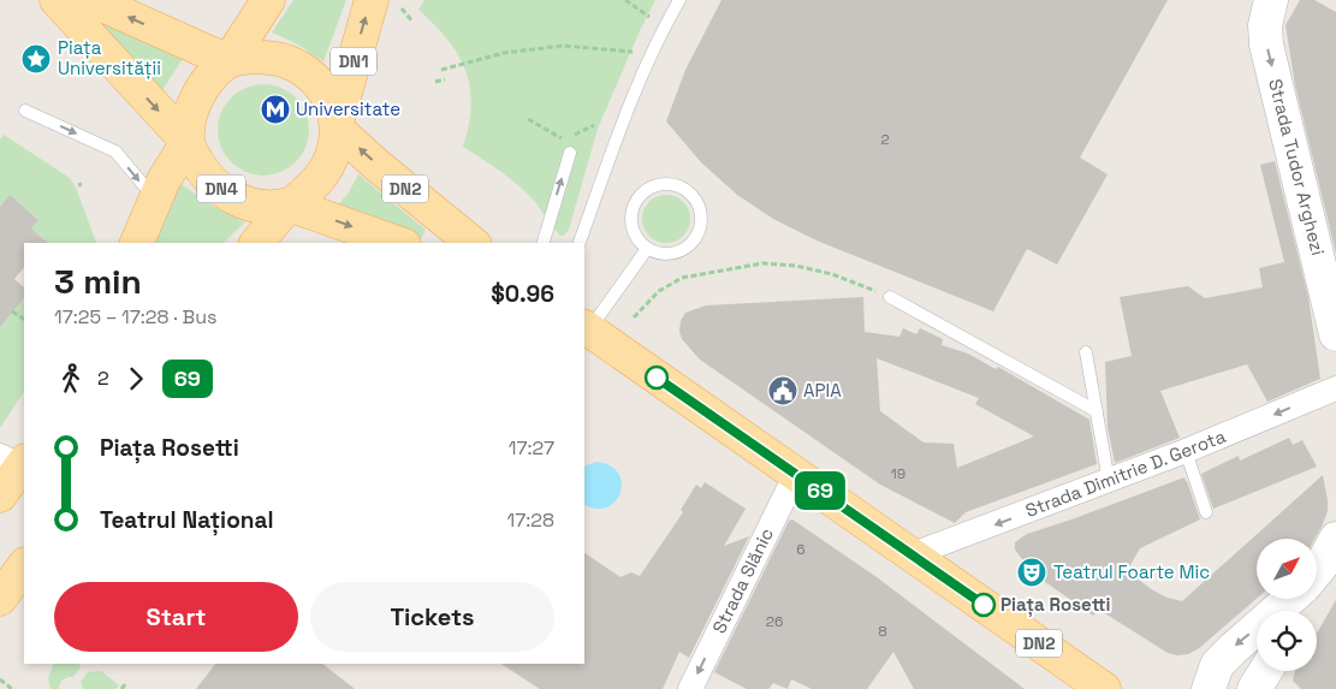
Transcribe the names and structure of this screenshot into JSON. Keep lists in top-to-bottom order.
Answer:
{
  "streets": {
    "main road": ["DN1", "DN4", "DN2"],
    "street": ["Strada Tudor Arghezi", "Strada Dimitrie D. Gerota", "Strada Slănic"]
  },
  "crossings": [
    ["DN1", "DN4"],
    ["DN1", "DN2"],
    ["DN4", "DN2"],
    ["DN2", "Strada Dimitrie D. Gerota"],
    ["DN2", "Strada Slănic"]
  ],
  "one_way": ["Strada Tudor Arghezi", "Strada Dimitrie D. Gerota", "Strada Slănic"],
  "places": {
    "place": ["Piața Universității"],
    "metro station": ["Universitate"],
    "public building": ["APIA"],
    "theatre": ["Teatrul Foarte Mic"],
    "other": ["Piața Rosetti"]
  },
  "lines": ["bus line 69"],
  "house_numbers": [
    "2",
    "19",
    "6",
    "26",
    "8"
  ],
  "north": "top right",
  "page": {
    "on_map": "69",
    "heading": ["3 min", "17:25 – 17:28 · Bus", "$0.96"],
    "legs": ["2", "69"],
    "list": [
      {
        "name": "Piața Rosetti",
        "value": "17:27"
      },
      {
        "name": "Teatrul Național",
        "value": "17:28"
      }
    ],
    "buttons": ["Start", "Tickets"]
  }
}
